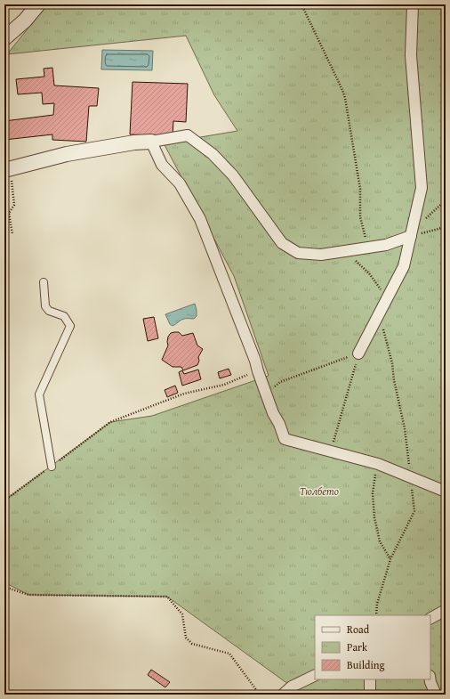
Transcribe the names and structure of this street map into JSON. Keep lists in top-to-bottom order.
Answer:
{
  "parks": ["Тюлбето"],
  "legend": ["Road", "Park", "Building"]
}
